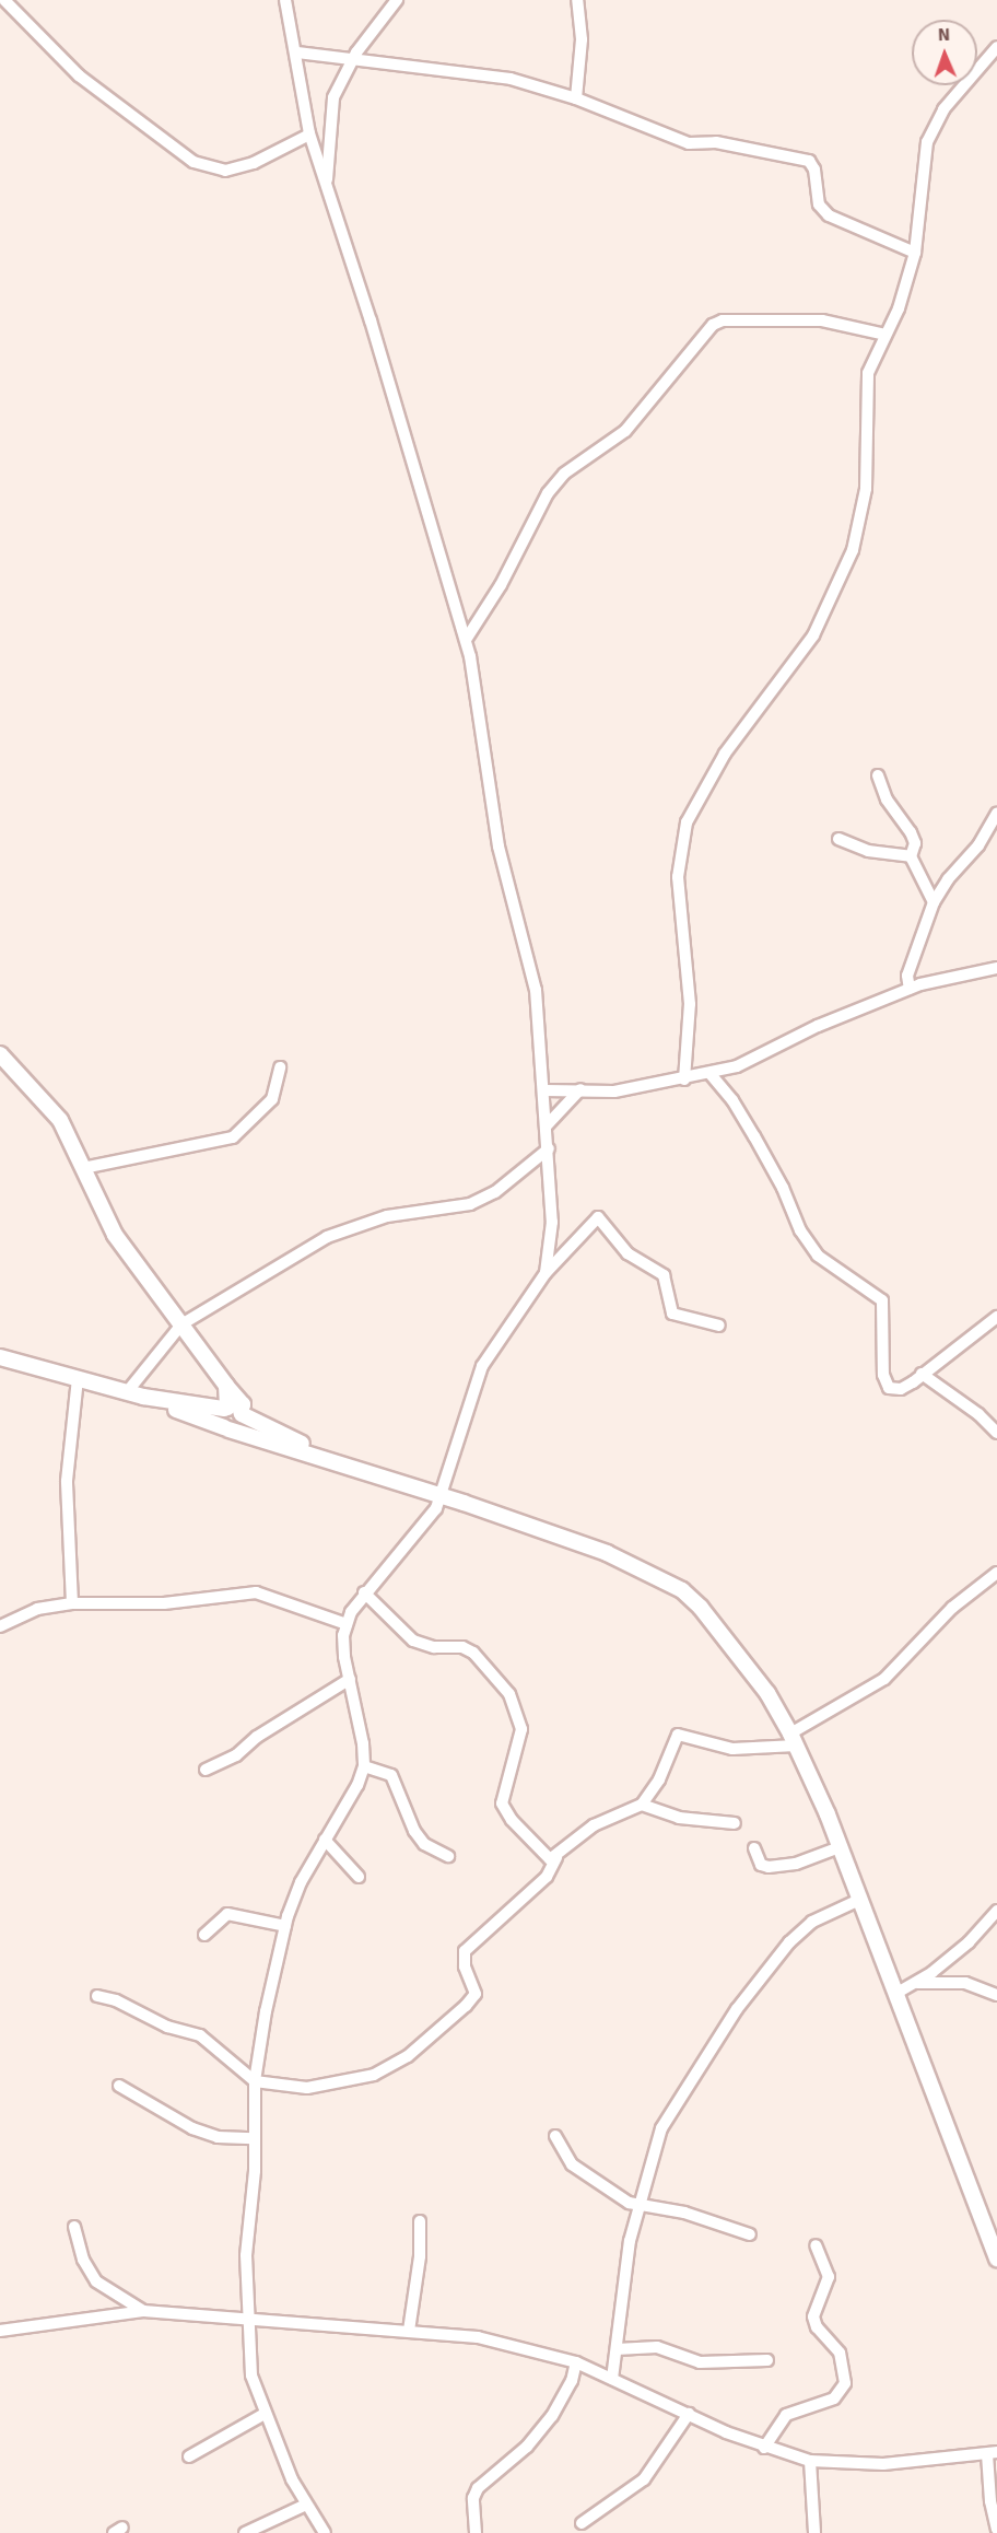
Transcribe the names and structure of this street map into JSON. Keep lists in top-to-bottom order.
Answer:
{
  "north": "top"
}
